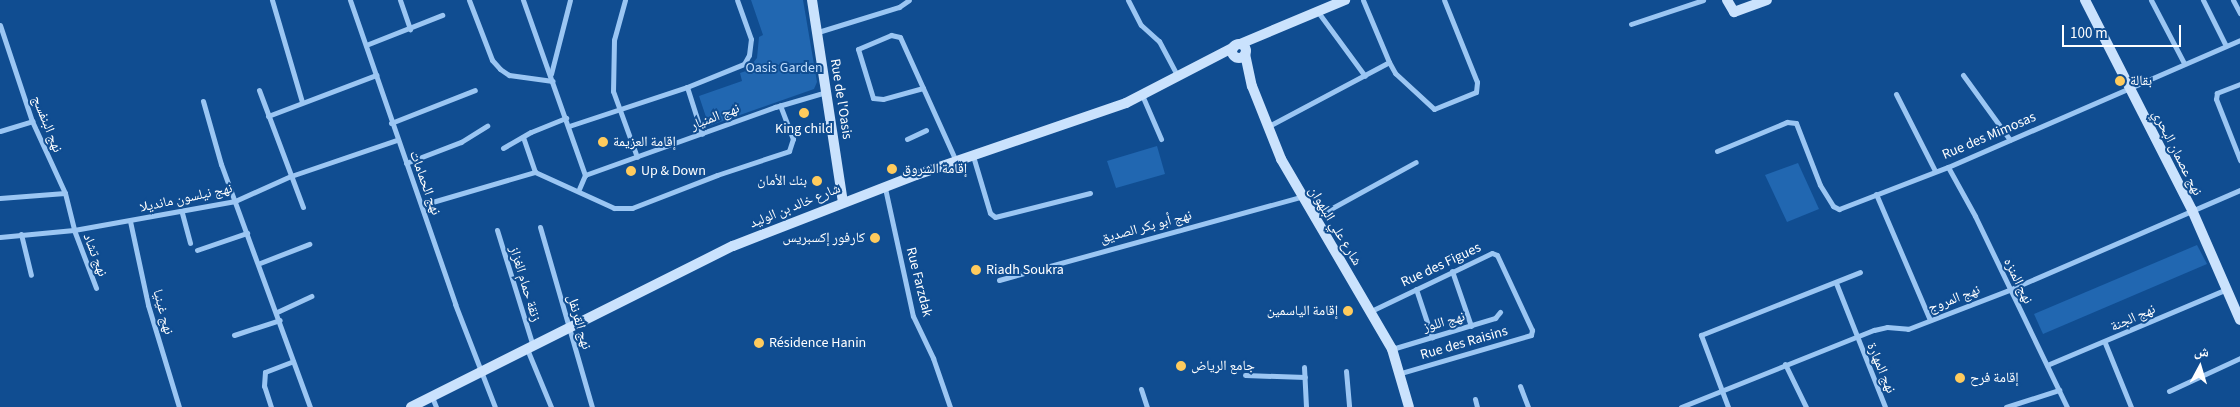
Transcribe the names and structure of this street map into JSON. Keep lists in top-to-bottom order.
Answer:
{
  "streets": {
    "street": [
      "Rue de l'Oasis",
      "نهج المنيار",
      "نهج البنفسج",
      "Rue des Mimosas",
      "نهج عصمان البحري",
      "نهج الحمامات",
      "نهج نيلسون مانديلا",
      "شارع خالد بن الوليد",
      "شارع علي البلهوان",
      "نهج أبو بكر الصديق",
      "نهج تشاد",
      "Rue des Figues",
      "نهج المنزه",
      "Rue Farzdak",
      "زنقة حمام الغزاز",
      "نهج المروج",
      "نهج غينيا",
      "نهج الجنة",
      "نهج القرنفل",
      "نهج اللوز",
      "Rue des Raisins",
      "نهج المهارة"
    ]
  },
  "crossings": [
    ["Rue de l'Oasis", "نهج المنيار"],
    ["Rue de l'Oasis", "شارع خالد بن الوليد"],
    ["نهج البنفسج", "نهج نيلسون مانديلا"],
    ["نهج البنفسج", "نهج تشاد"],
    ["Rue des Mimosas", "نهج عصمان البحري"],
    ["Rue des Mimosas", "نهج المنزه"],
    ["نهج عصمان البحري", "نهج المروج"],
    ["نهج عصمان البحري", "نهج الجنة"],
    ["نهج الحمامات", "نهج نيلسون مانديلا"],
    ["نهج الحمامات", "شارع خالد بن الوليد"],
    ["نهج نيلسون مانديلا", "نهج تشاد"],
    ["نهج نيلسون مانديلا", "نهج غينيا"],
    ["شارع خالد بن الوليد", "شارع علي البلهوان"],
    ["شارع خالد بن الوليد", "Rue Farzdak"],
    ["شارع خالد بن الوليد", "زنقة حمام الغزاز"],
    ["شارع خالد بن الوليد", "نهج القرنفل"],
    ["شارع علي البلهوان", "نهج أبو بكر الصديق"],
    ["شارع علي البلهوان", "Rue des Figues"],
    ["شارع علي البلهوان", "نهج اللوز"],
    ["شارع علي البلهوان", "Rue des Raisins"],
    ["Rue des Figues", "Rue des Raisins"],
    ["نهج المنزه", "نهج المروج"],
    ["نهج المنزه", "نهج الجنة"],
    ["نهج المروج", "نهج المهارة"]
  ],
  "parks": ["Oasis Garden"],
  "places": [
    "بقالة",
    "King child",
    "إقامة العزيمة",
    "إقامة الشروق",
    "Up & Down",
    "بنك الأمان",
    "كارفور إكسبريس",
    "Riadh Soukra",
    "إقامة الياسمين",
    "Résidence Hanin",
    "جامع الرياض",
    "إقامة فرح"
  ],
  "scale_bar": "100 m",
  "north": "top"
}
